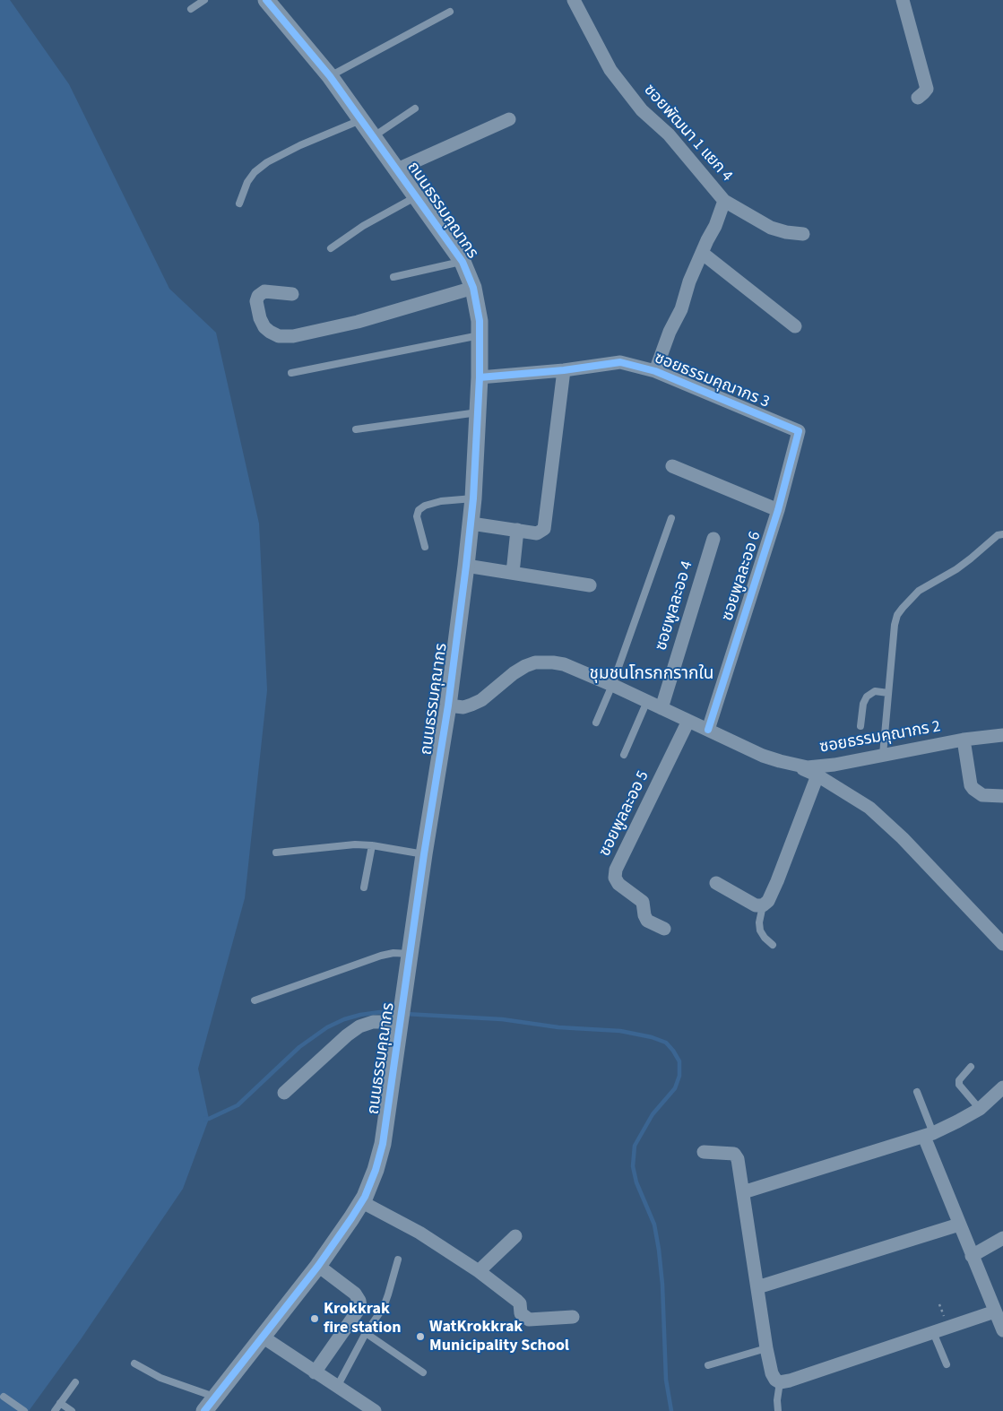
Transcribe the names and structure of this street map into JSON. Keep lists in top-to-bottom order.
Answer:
{
  "streets": {
    "street": [
      "ซอยพัฒนา 1 แยก 4",
      "ถนนธรรมคุณากร",
      "ซอยธรรมคุณากร 3",
      "ซอยพูลละออ 6",
      "ซอยพูลละออ 4",
      "ซอยธรรมคุณากร 2",
      "ซอยพูลละออ 5"
    ]
  },
  "crossings": [
    ["ซอยพัฒนา 1 แยก 4", "ซอยธรรมคุณากร 3"],
    ["ถนนธรรมคุณากร", "ซอยธรรมคุณากร 3"],
    ["ถนนธรรมคุณากร", "ซอยธรรมคุณากร 2"],
    ["ซอยธรรมคุณากร 3", "ซอยพูลละออ 6"],
    ["ซอยพูลละออ 6", "ซอยธรรมคุณากร 2"],
    ["ซอยพูลละออ 4", "ซอยธรรมคุณากร 2"],
    ["ซอยธรรมคุณากร 2", "ซอยพูลละออ 5"]
  ],
  "districts": ["ชุมชนโกรกกรากใน"],
  "places": ["Krokkrak fire station", "WatKrokkrak Municipality School"]
}
